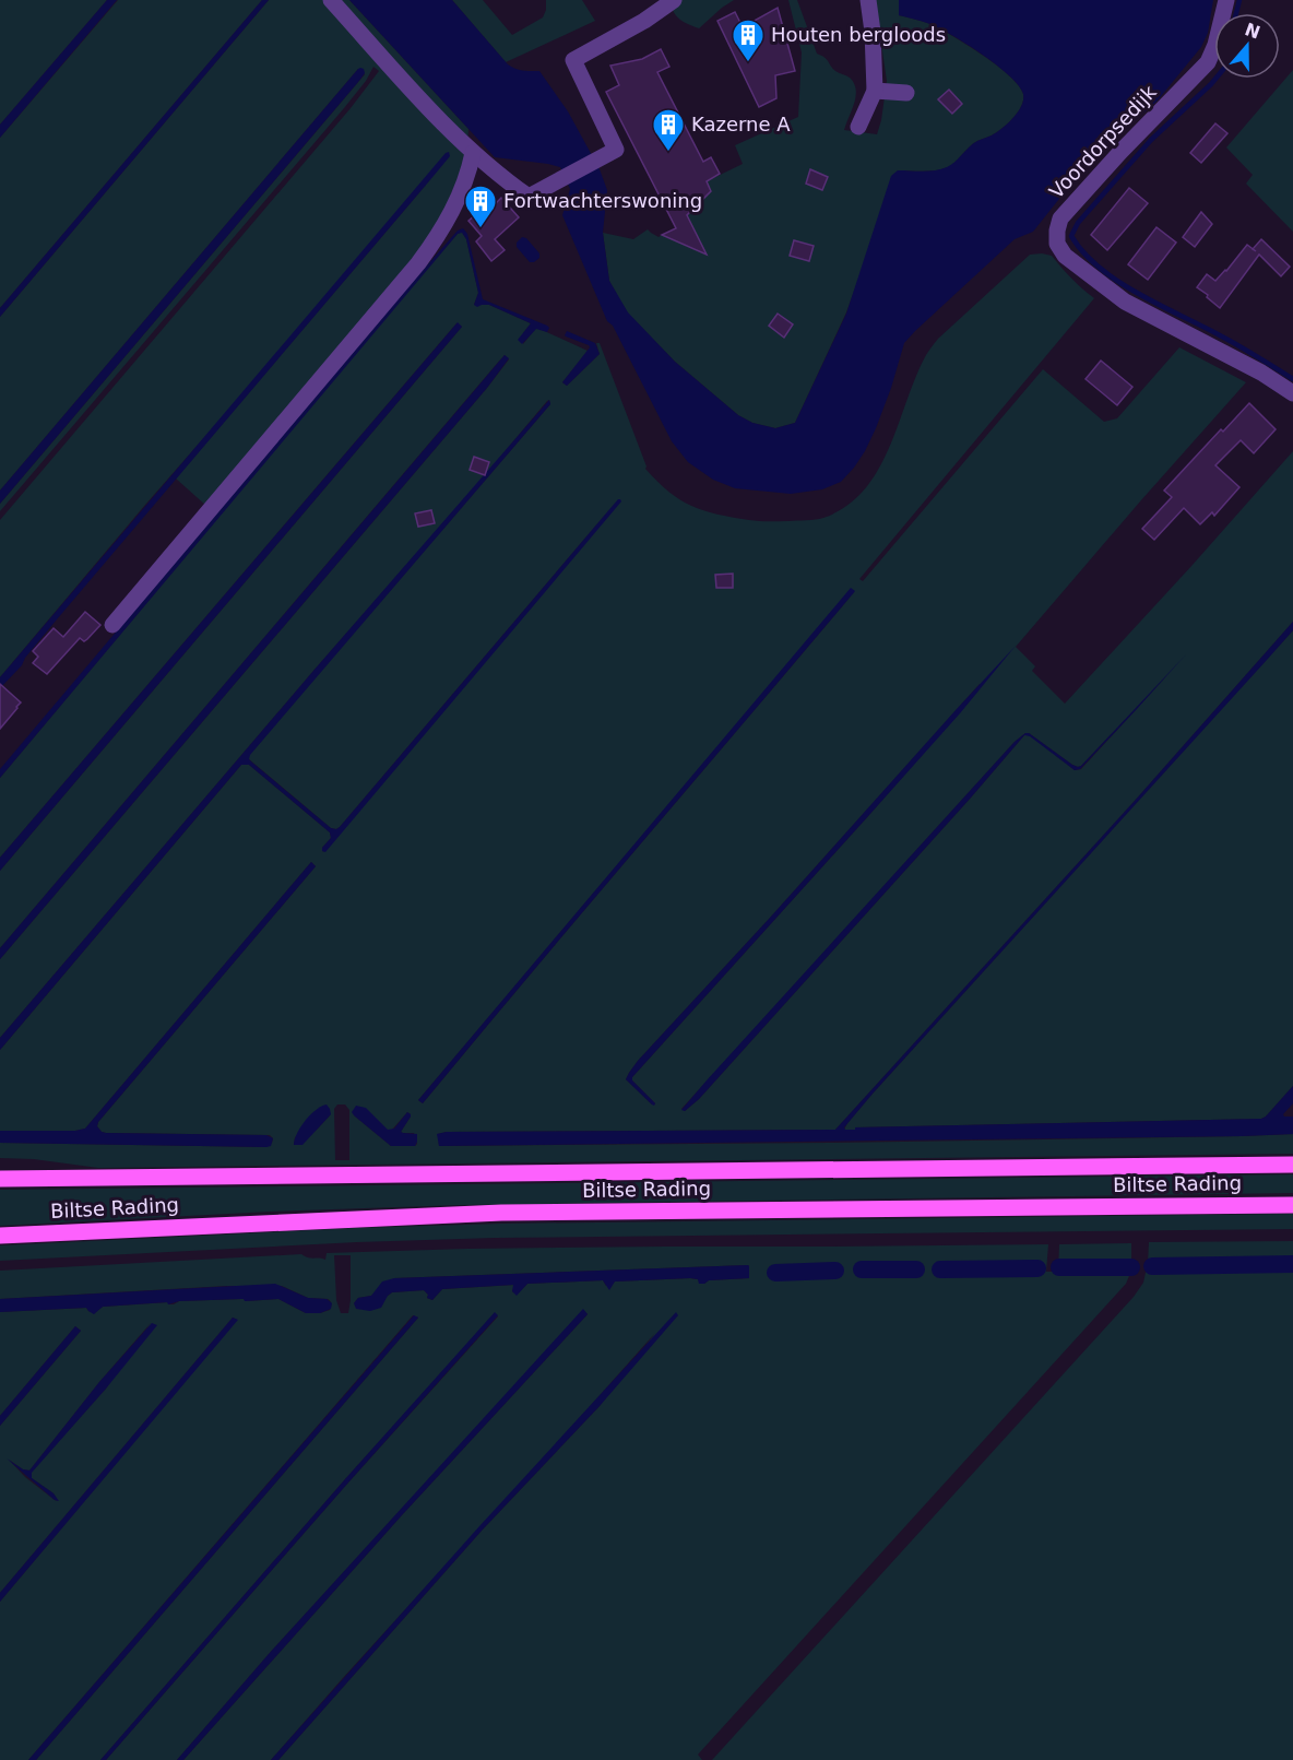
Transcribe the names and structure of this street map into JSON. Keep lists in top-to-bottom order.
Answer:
{
  "streets": {
    "main road": ["Biltse Rading"],
    "street": ["Voordorpsedijk"]
  },
  "places": {
    "building": ["Houten bergloods", "Kazerne A", "Fortwachterswoning"]
  },
  "north": "top"
}
